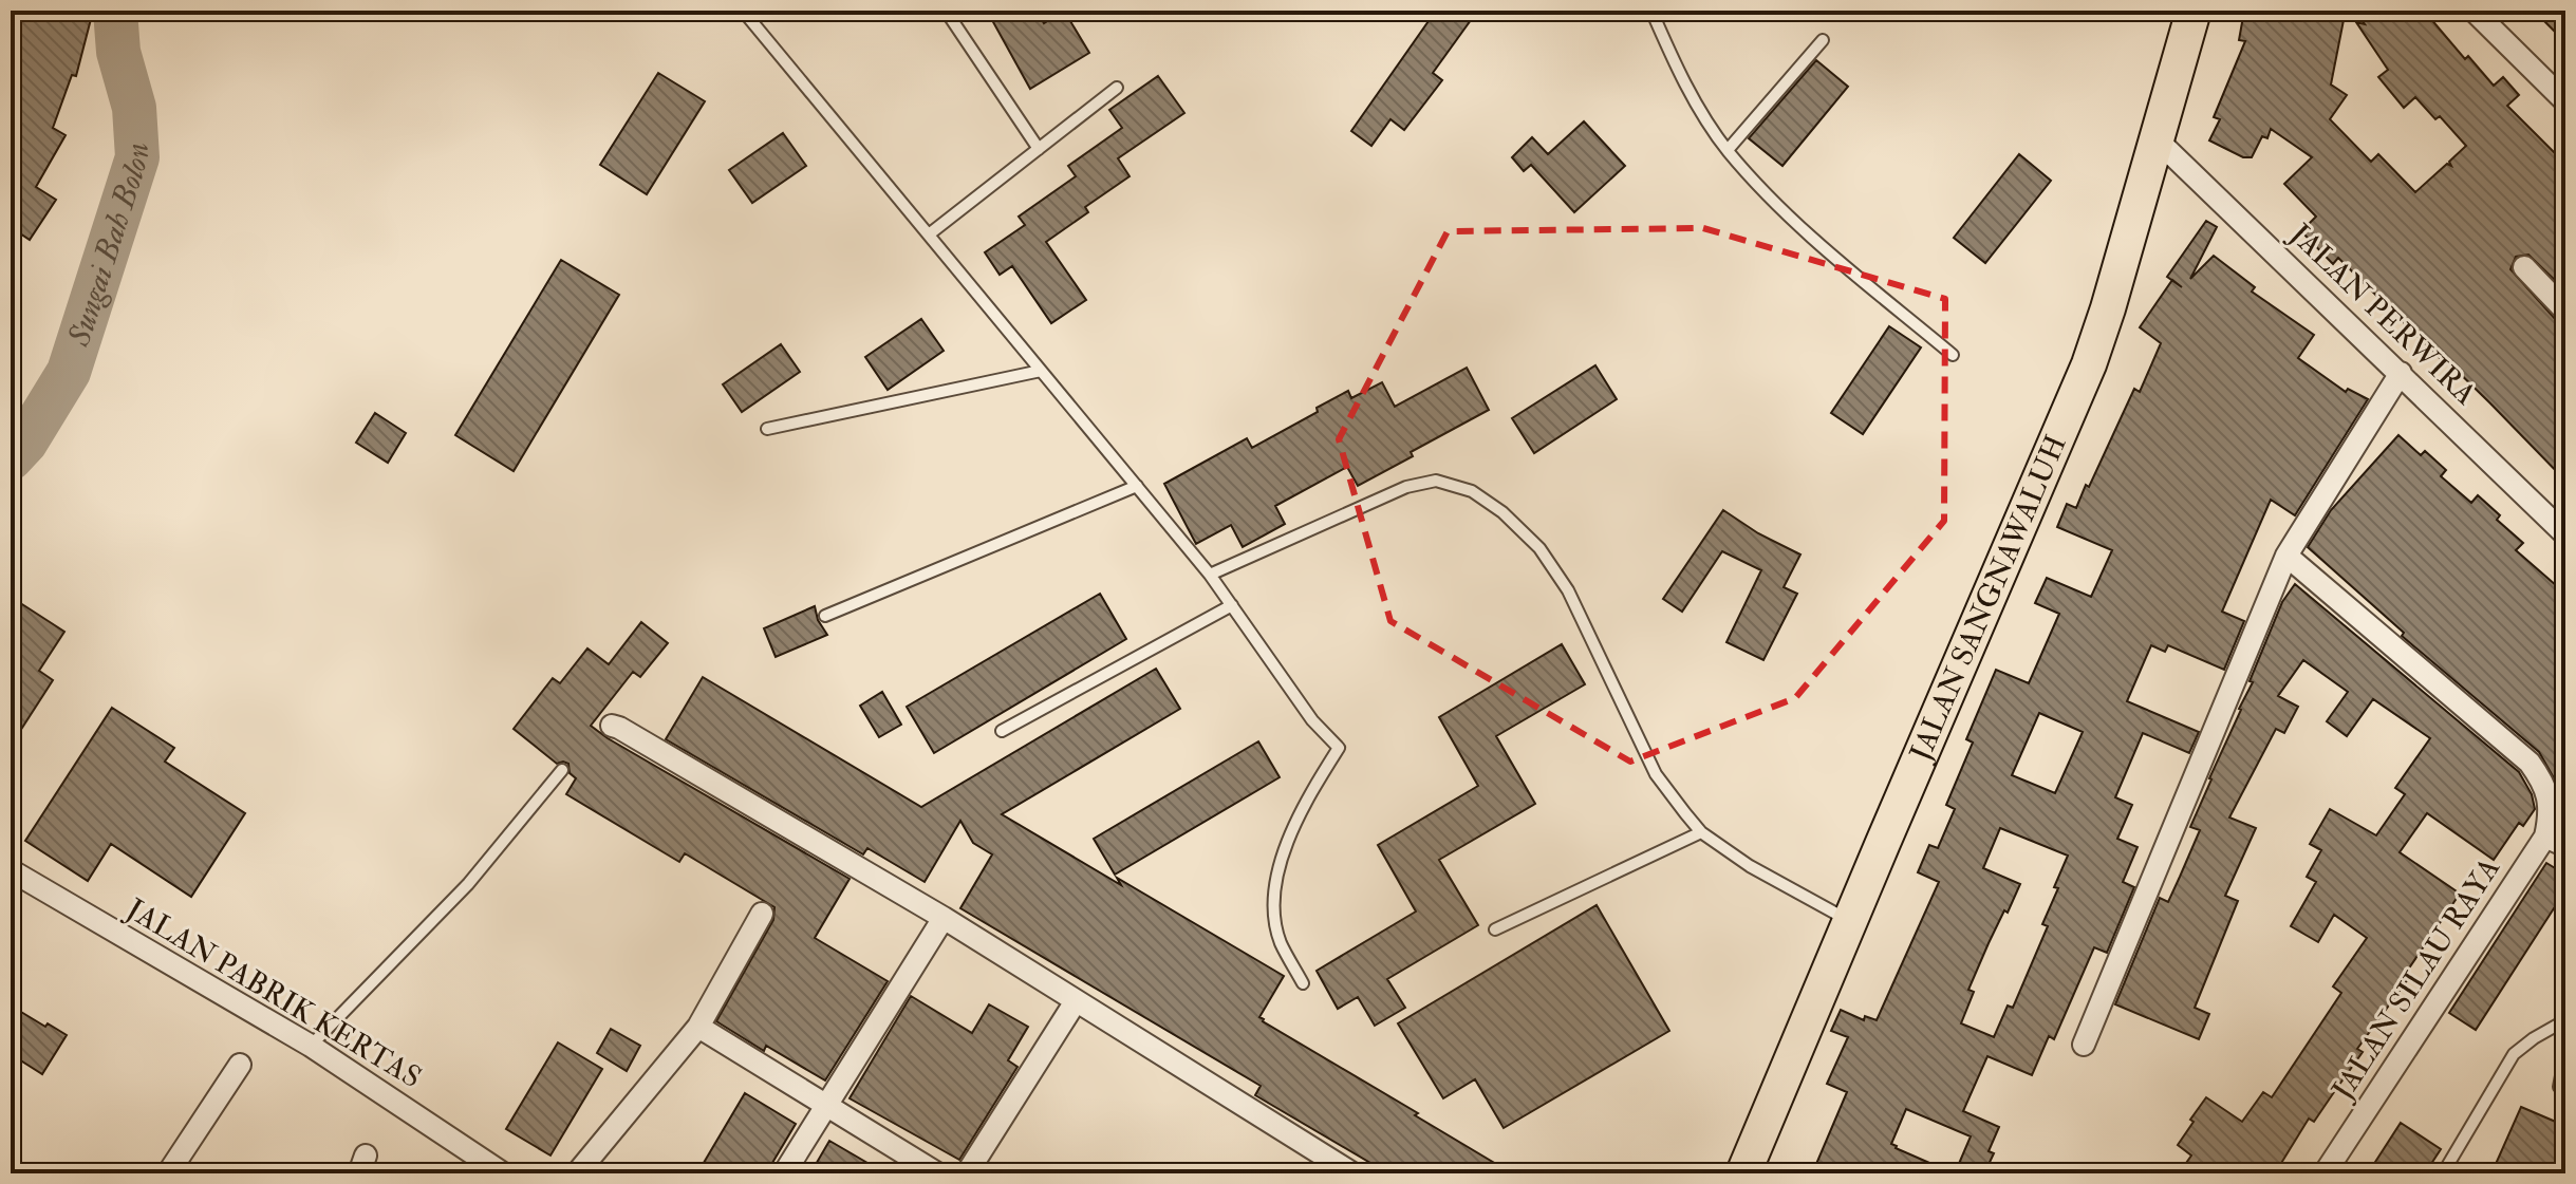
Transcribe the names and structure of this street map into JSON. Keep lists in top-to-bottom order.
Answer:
{
  "streets": {
    "main road": ["JALAN SANGNAWALUH"],
    "street": ["JALAN PERWIRA", "JALAN SILAU RAYA", "JALAN PABRIK KERTAS"]
  },
  "crossings": [
    ["JALAN PERWIRA", "JALAN SANGNAWALUH"]
  ],
  "water": ["Sungai Bah Bolon"]
}
